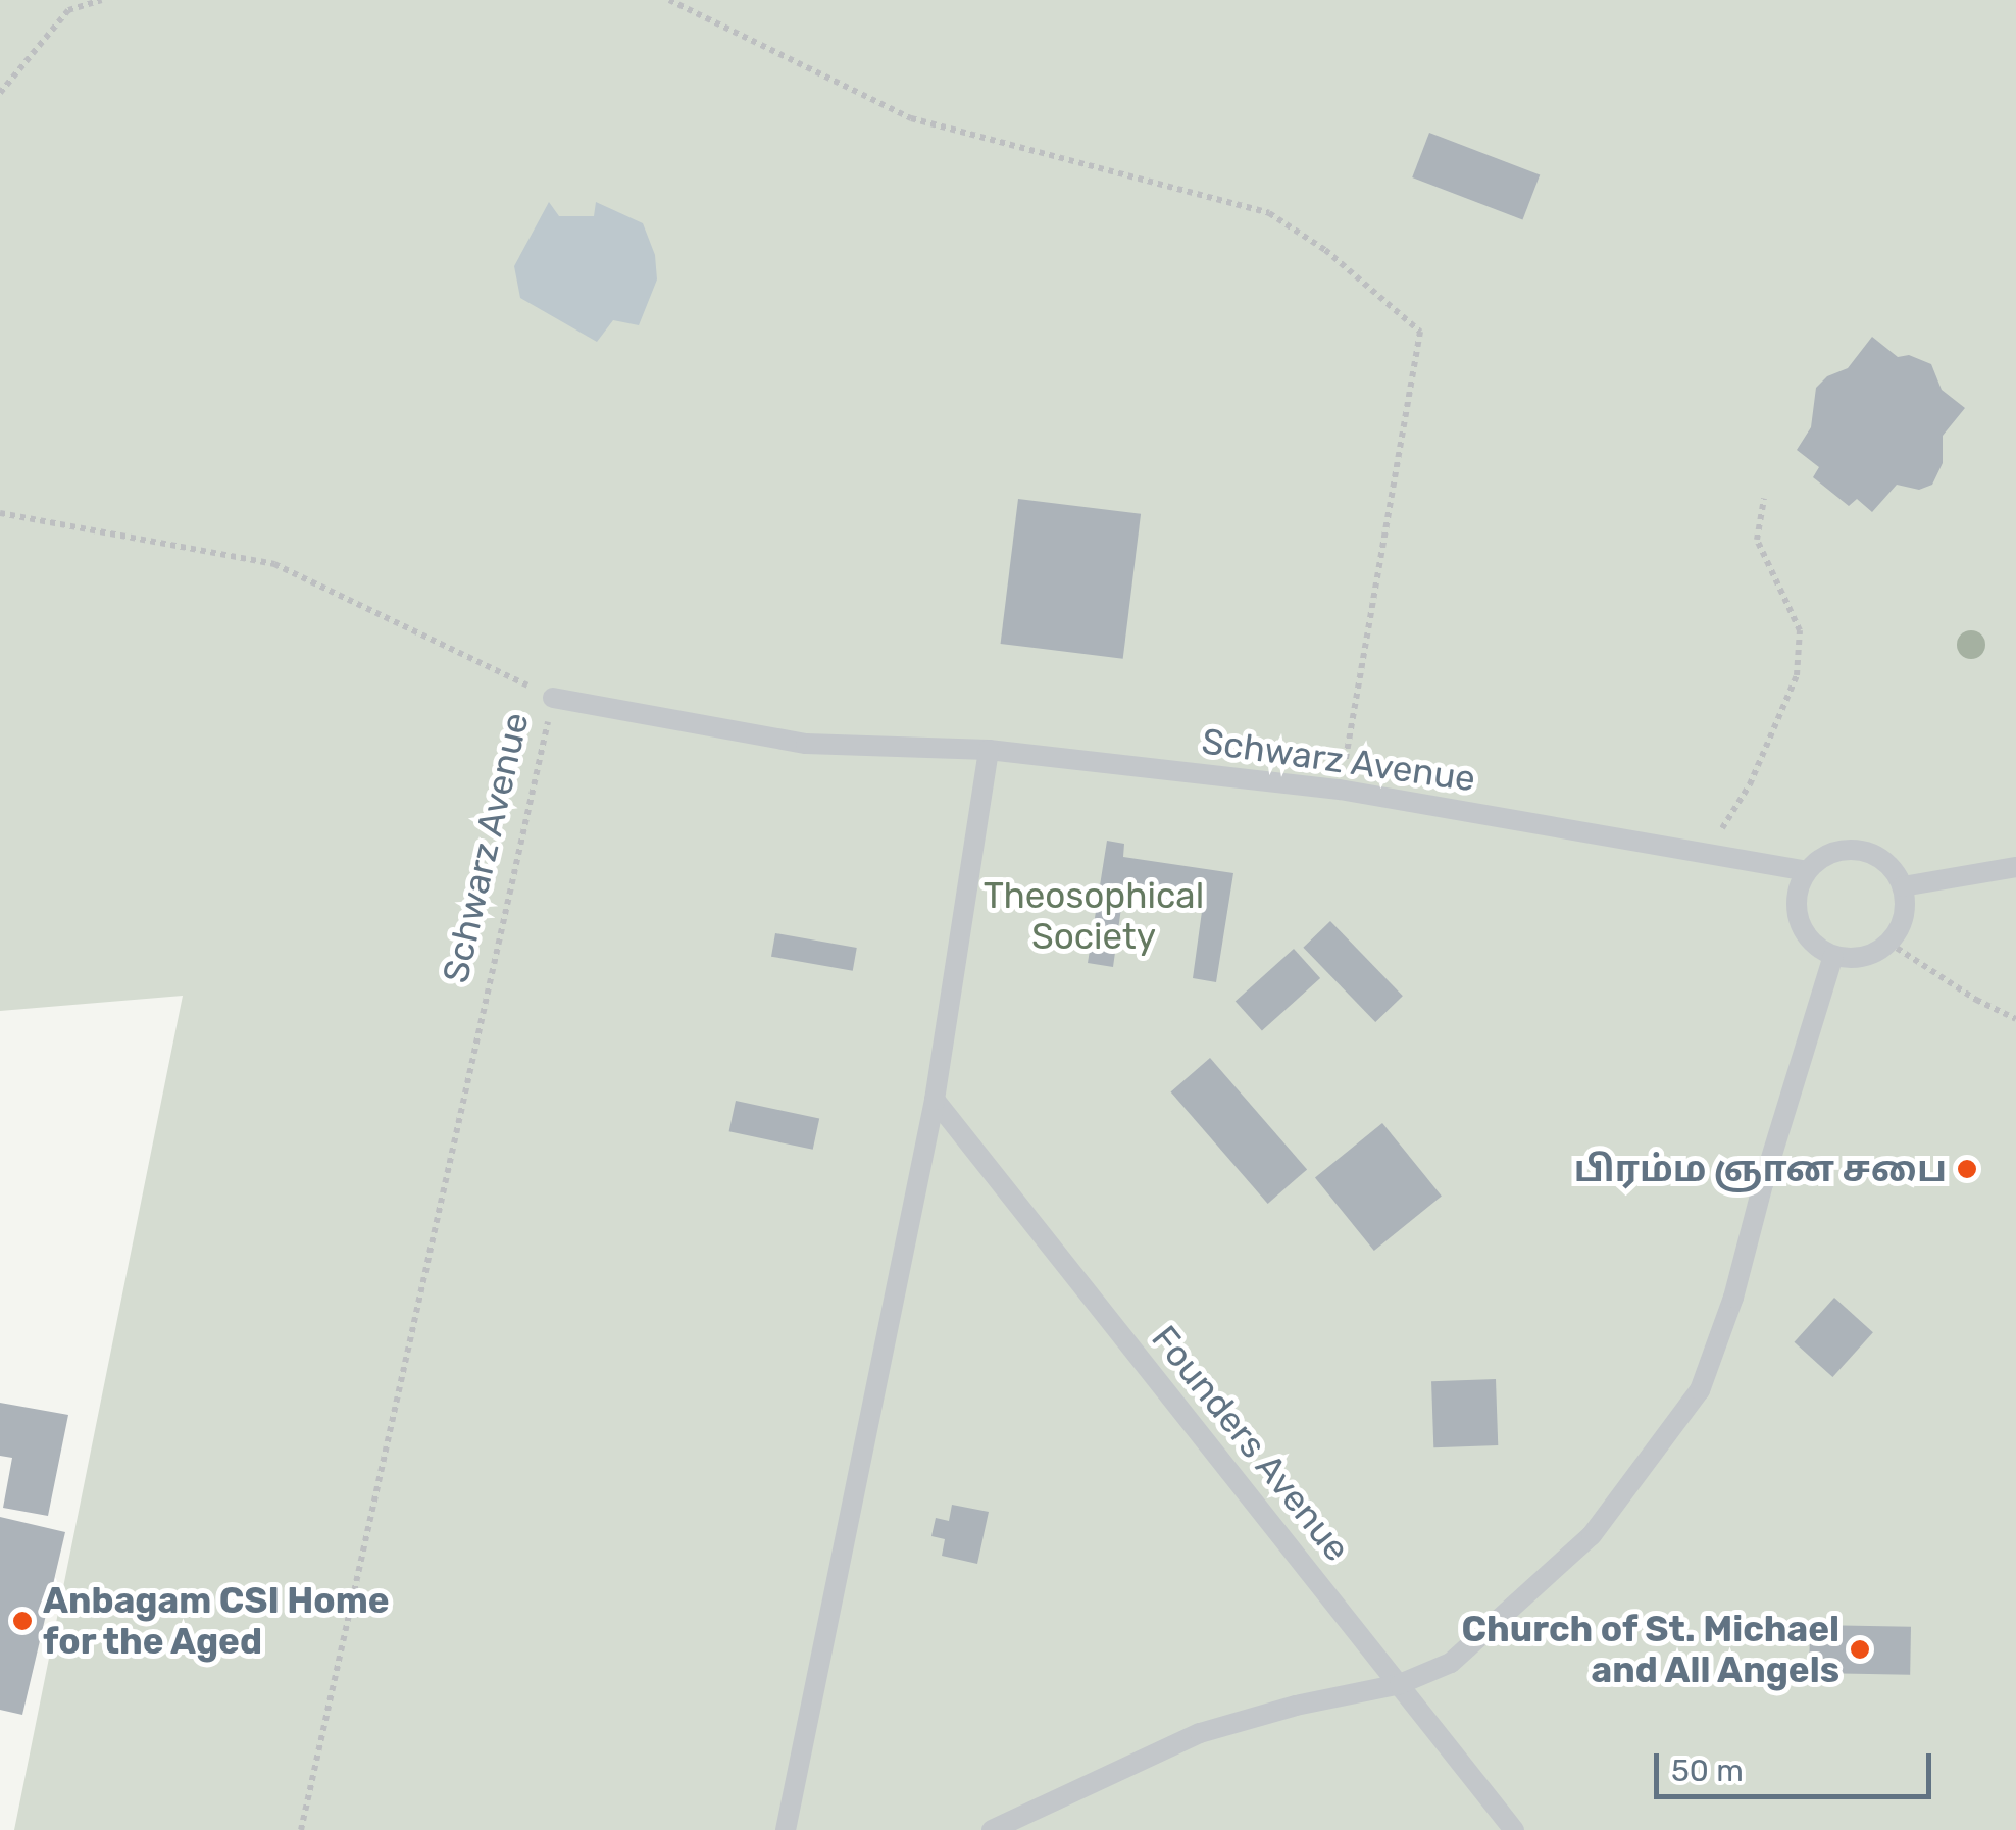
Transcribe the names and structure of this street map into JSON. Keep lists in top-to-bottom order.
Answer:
{
  "streets": {
    "lane": ["Schwarz Avenue", "Founders Avenue"]
  },
  "parks": ["Theosophical Society"],
  "places": ["பிரம்ம ஞான சபை", "Anbagam CSI Home for the Aged", "Church of St. Michael and All Angels"],
  "scale_bar": "50 m"
}
